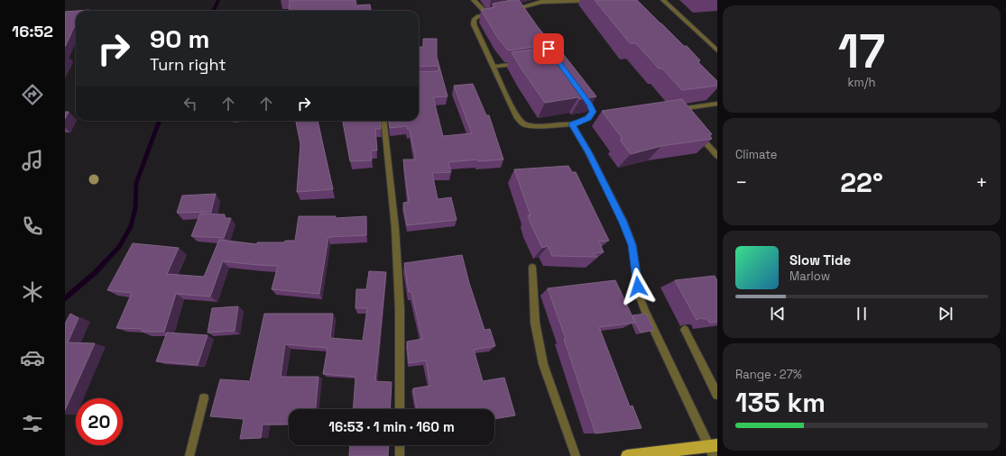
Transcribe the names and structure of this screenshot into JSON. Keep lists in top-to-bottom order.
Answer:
{
  "page": {
    "tabs": "16:52",
    "tile": [
      ["17", "km/h"],
      "Climate",
      ["Range · 27%", "135 km"]
    ],
    "turn": ["90 m", "Turn right"],
    "heat": ["−", "22°", "+"],
    "song": ["Slow Tide", "Marlow"],
    "limit": "20",
    "trip": "16:53 · 1 min · 160 m"
  }
}
